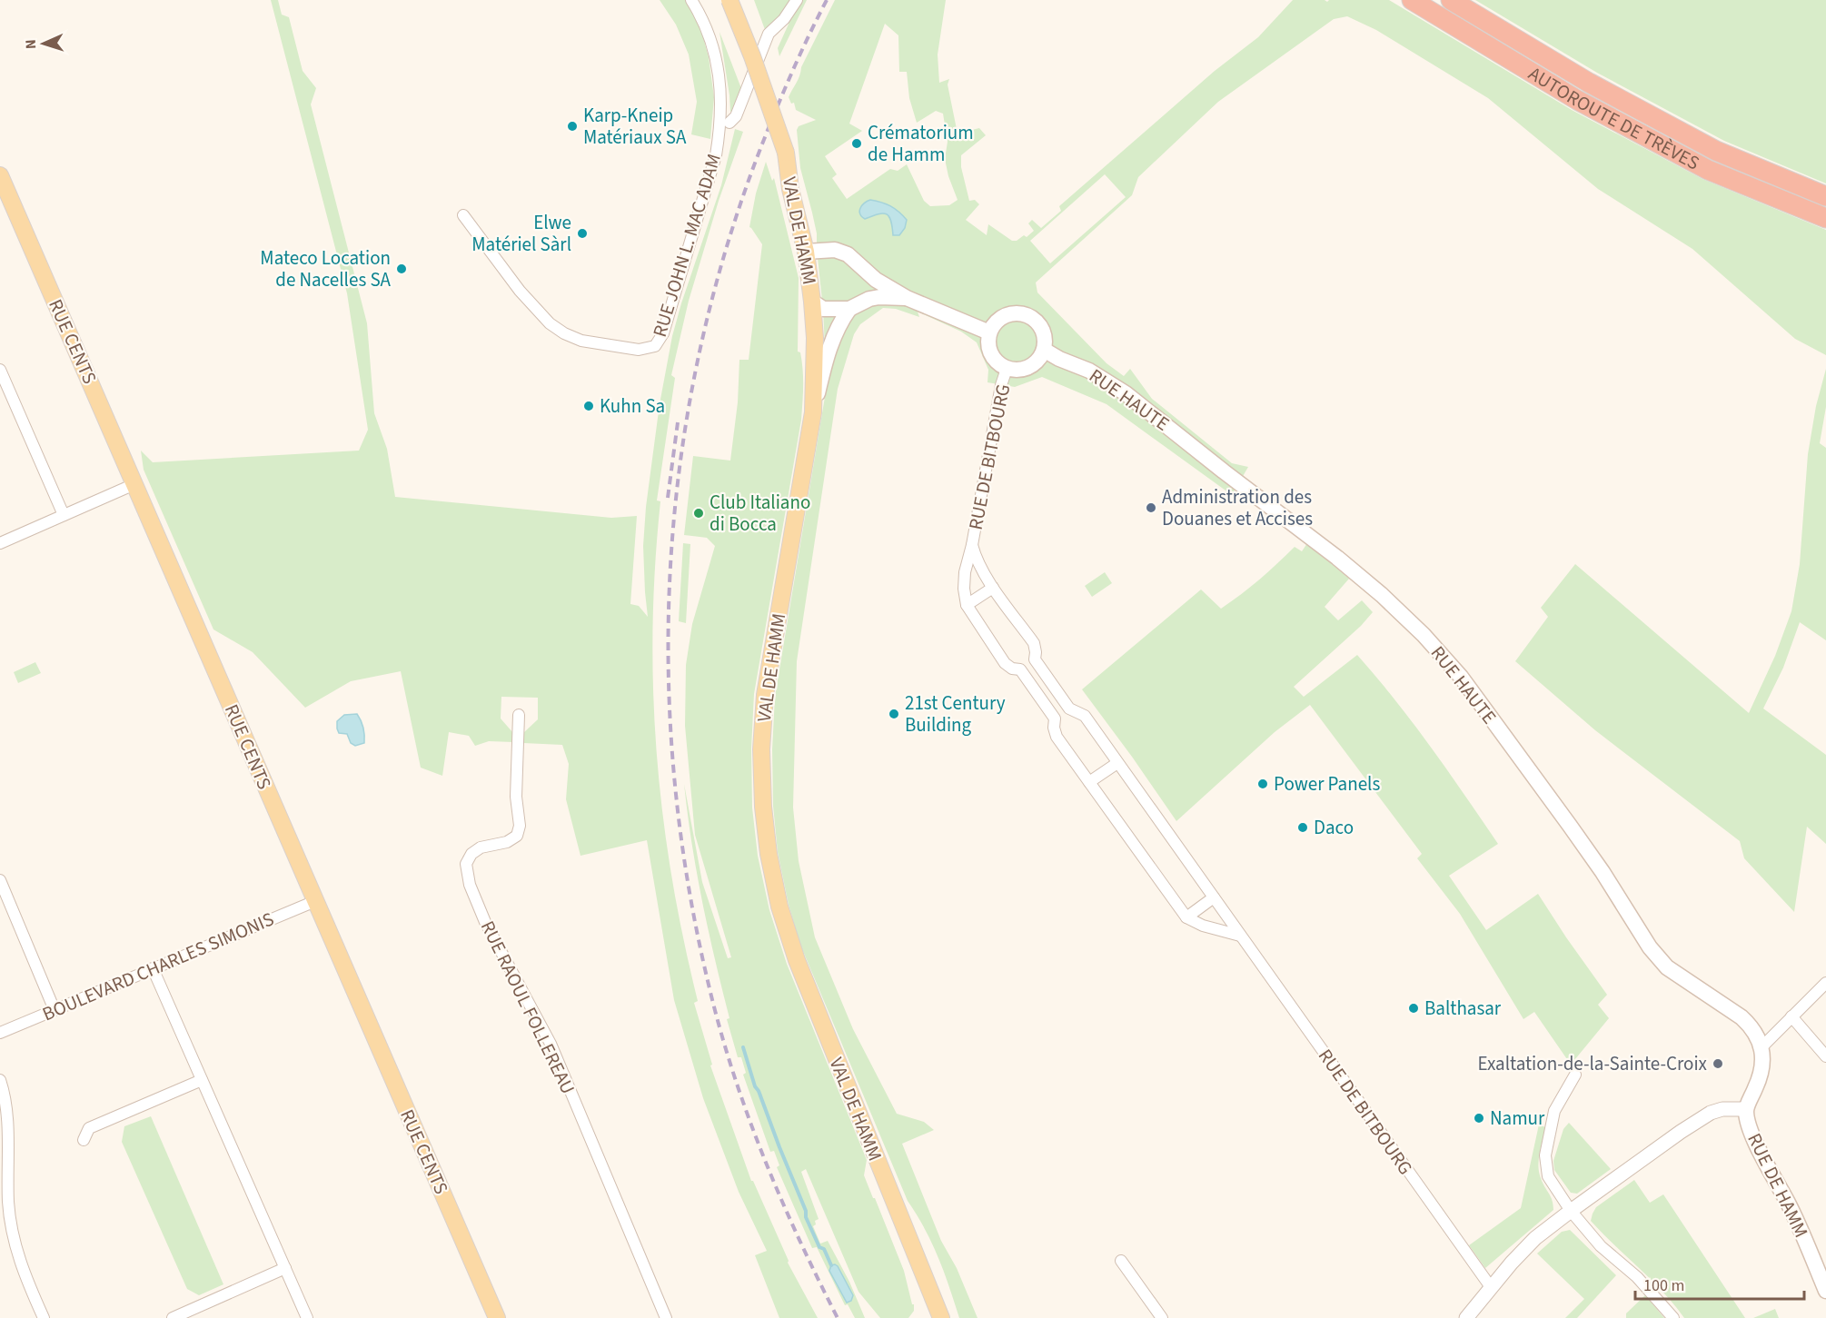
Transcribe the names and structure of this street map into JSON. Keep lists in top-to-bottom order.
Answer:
{
  "streets": {
    "highway": ["AUTOROUTE DE TRÈVES"],
    "main road": [
      "VAL DE HAMM",
      "RUE CENTS",
      "RUE HAUTE",
      "RUE DE HAMM"
    ],
    "street": [
      "RUE JOHN L. MAC ADAM",
      "RUE DE BITBOURG",
      "BOULEVARD CHARLES SIMONIS",
      "RUE RAOUL FOLLEREAU"
    ]
  },
  "crossings": [
    ["RUE CENTS", "BOULEVARD CHARLES SIMONIS"],
    ["RUE HAUTE", "RUE DE BITBOURG"]
  ],
  "places": [
    "Karp-Kneip Matériaux SA",
    "Crématorium de Hamm",
    "Elwe Matériel Sàrl",
    "Mateco Location de Nacelles SA",
    "Kuhn Sa",
    "Administration des Douanes et Accises",
    "Club Italiano di Bocca",
    "21st Century Building",
    "Power Panels",
    "Daco",
    "Balthasar",
    "Exaltation-de-la-Sainte-Croix",
    "Namur"
  ],
  "scale_bar": "100 m",
  "north": "left"
}
